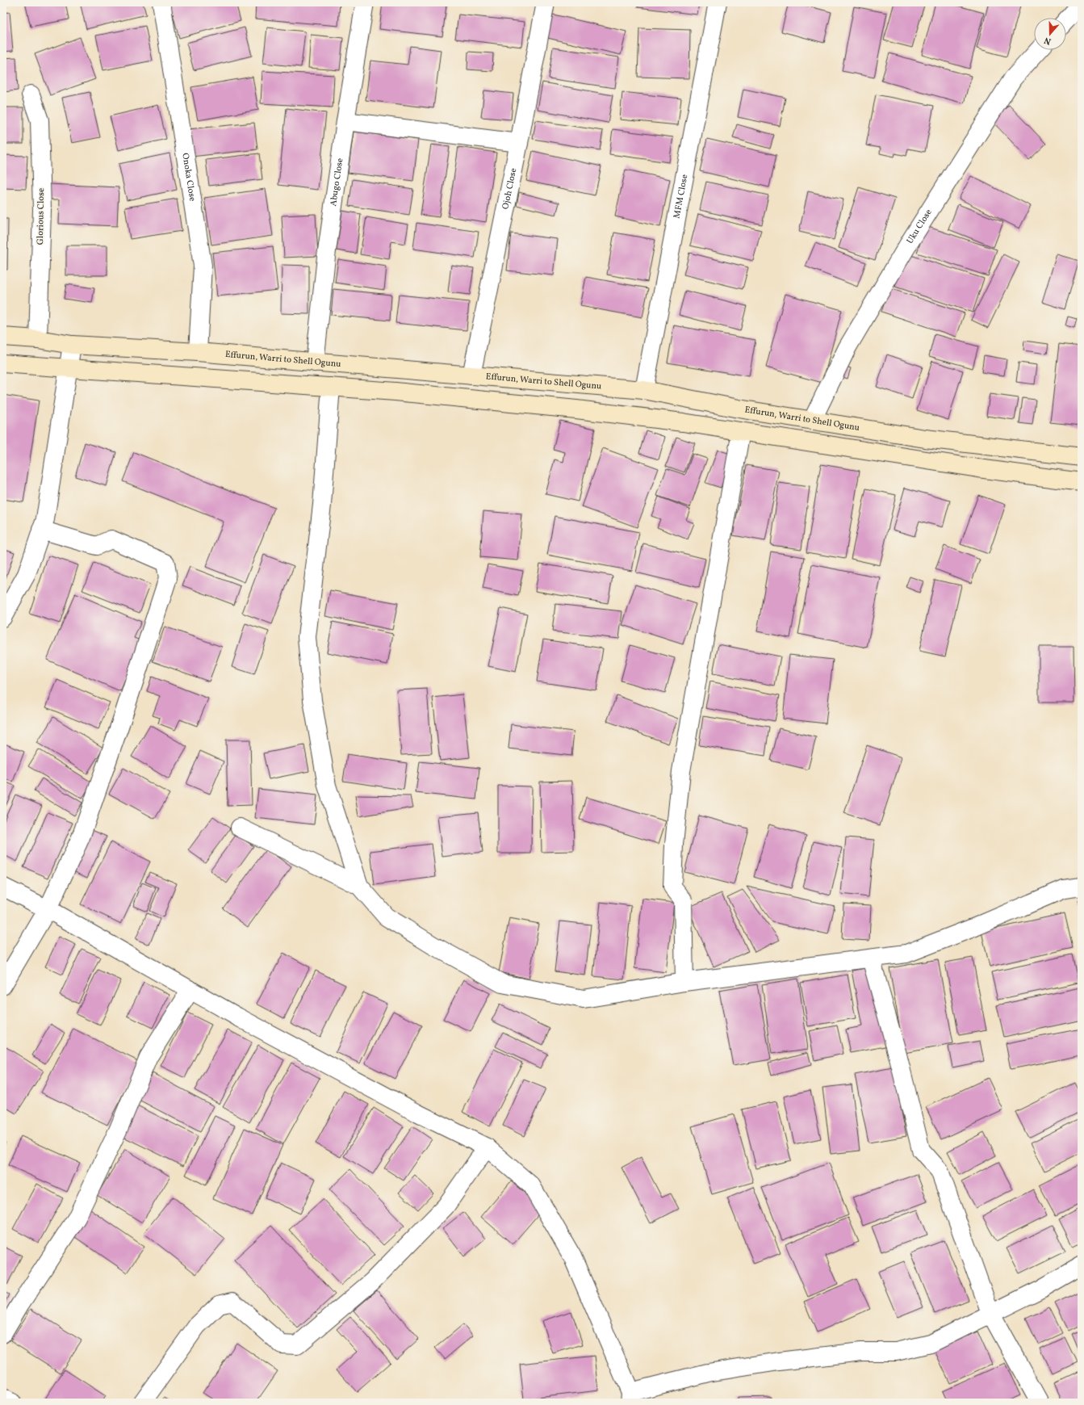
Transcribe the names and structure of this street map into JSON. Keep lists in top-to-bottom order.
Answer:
{
  "streets": {
    "main road": ["Effurun, Warri to Shell Ogunu"],
    "street": [
      "Onoka Close",
      "Abugo Close",
      "Ojoh Close",
      "MFM Close",
      "Glorious Close",
      "Uku Close"
    ]
  },
  "crossings": [
    ["Onoka Close", "Effurun, Warri to Shell Ogunu"],
    ["Abugo Close", "Effurun, Warri to Shell Ogunu"],
    ["Ojoh Close", "Effurun, Warri to Shell Ogunu"],
    ["MFM Close", "Effurun, Warri to Shell Ogunu"],
    ["Glorious Close", "Effurun, Warri to Shell Ogunu"],
    ["Uku Close", "Effurun, Warri to Shell Ogunu"]
  ],
  "north": "bottom"
}
